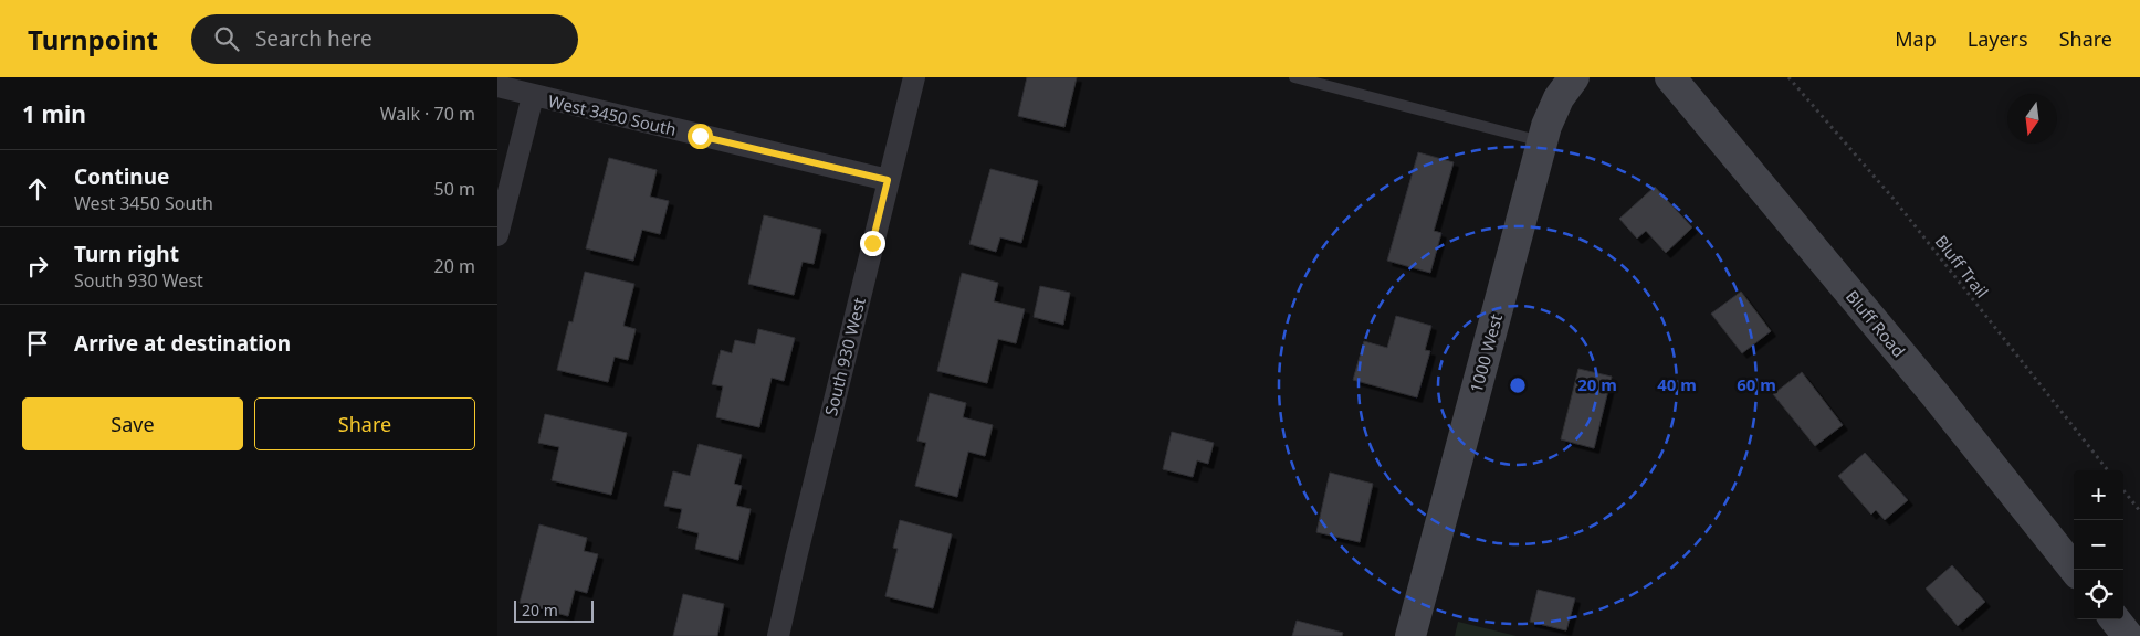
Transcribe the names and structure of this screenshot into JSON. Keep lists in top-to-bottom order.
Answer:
{
  "streets": {
    "main road": ["Bluff Road", "1000 West"],
    "street": ["West 3450 South", "South 930 West"],
    "path": ["Bluff Trail"]
  },
  "crossings": [
    ["West 3450 South", "South 930 West"]
  ],
  "scale_bar": "20 m",
  "north": "bottom",
  "page": {
    "header": "Turnpoint",
    "search": "Search here",
    "nav": ["Map", "Layers", "Share"],
    "heading": ["1 min", "Walk · 70 m"],
    "list": [
      ["Continue", "West 3450 South", "50 m"],
      ["Turn right", "South 930 West", "20 m"],
      "Arrive at destination"
    ],
    "buttons": ["Save", "Share"],
    "map_buttons": ["+", "−"],
    "scale": "20 m"
  },
  "rings": ["20 m", "40 m", "60 m"]
}
